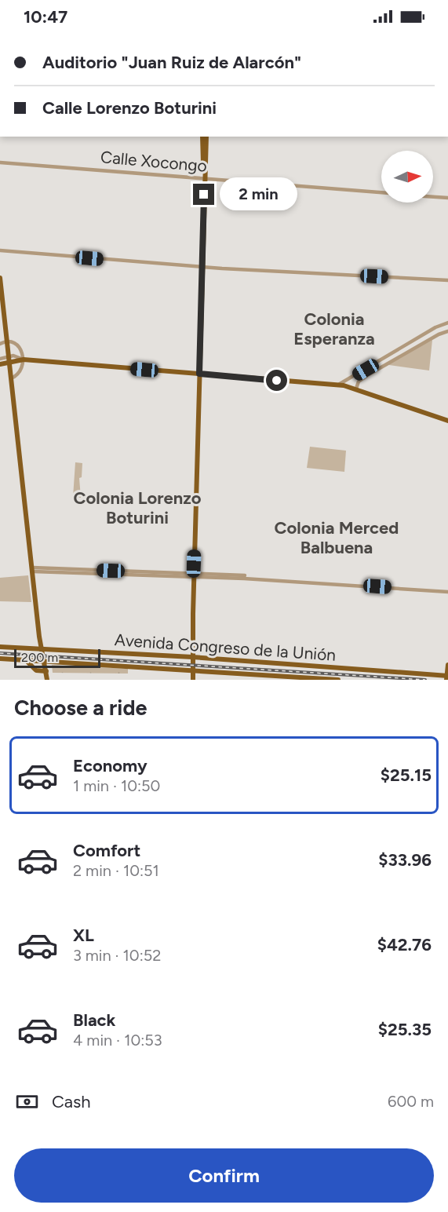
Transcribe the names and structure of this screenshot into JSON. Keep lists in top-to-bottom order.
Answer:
{
  "streets": {
    "main road": ["Avenida Congreso de la Unión"],
    "street": ["Calle Xocongo"]
  },
  "districts": ["Colonia Esperanza", "Colonia Lorenzo Boturini", "Colonia Merced Balbuena"],
  "scale_bar": "200 m",
  "north": "right",
  "page": {
    "status": "10:47",
    "banner": ["Auditorio \"Juan Ruiz de Alarcón\"", "Calle Lorenzo Boturini"],
    "bubble": "2 min",
    "scale": "200 m",
    "heading": "Choose a ride",
    "list": [
      {
        "name": "Economy",
        "note": "1 min · 10:50",
        "value": "$25.15"
      },
      {
        "name": "Comfort",
        "note": "2 min · 10:51",
        "value": "$33.96"
      },
      {
        "name": "XL",
        "note": "3 min · 10:52",
        "value": "$42.76"
      },
      {
        "name": "Black",
        "note": "4 min · 10:53",
        "value": "$25.35"
      }
    ],
    "pay": ["Cash", "600 m"],
    "buttons": "Confirm"
  }
}
